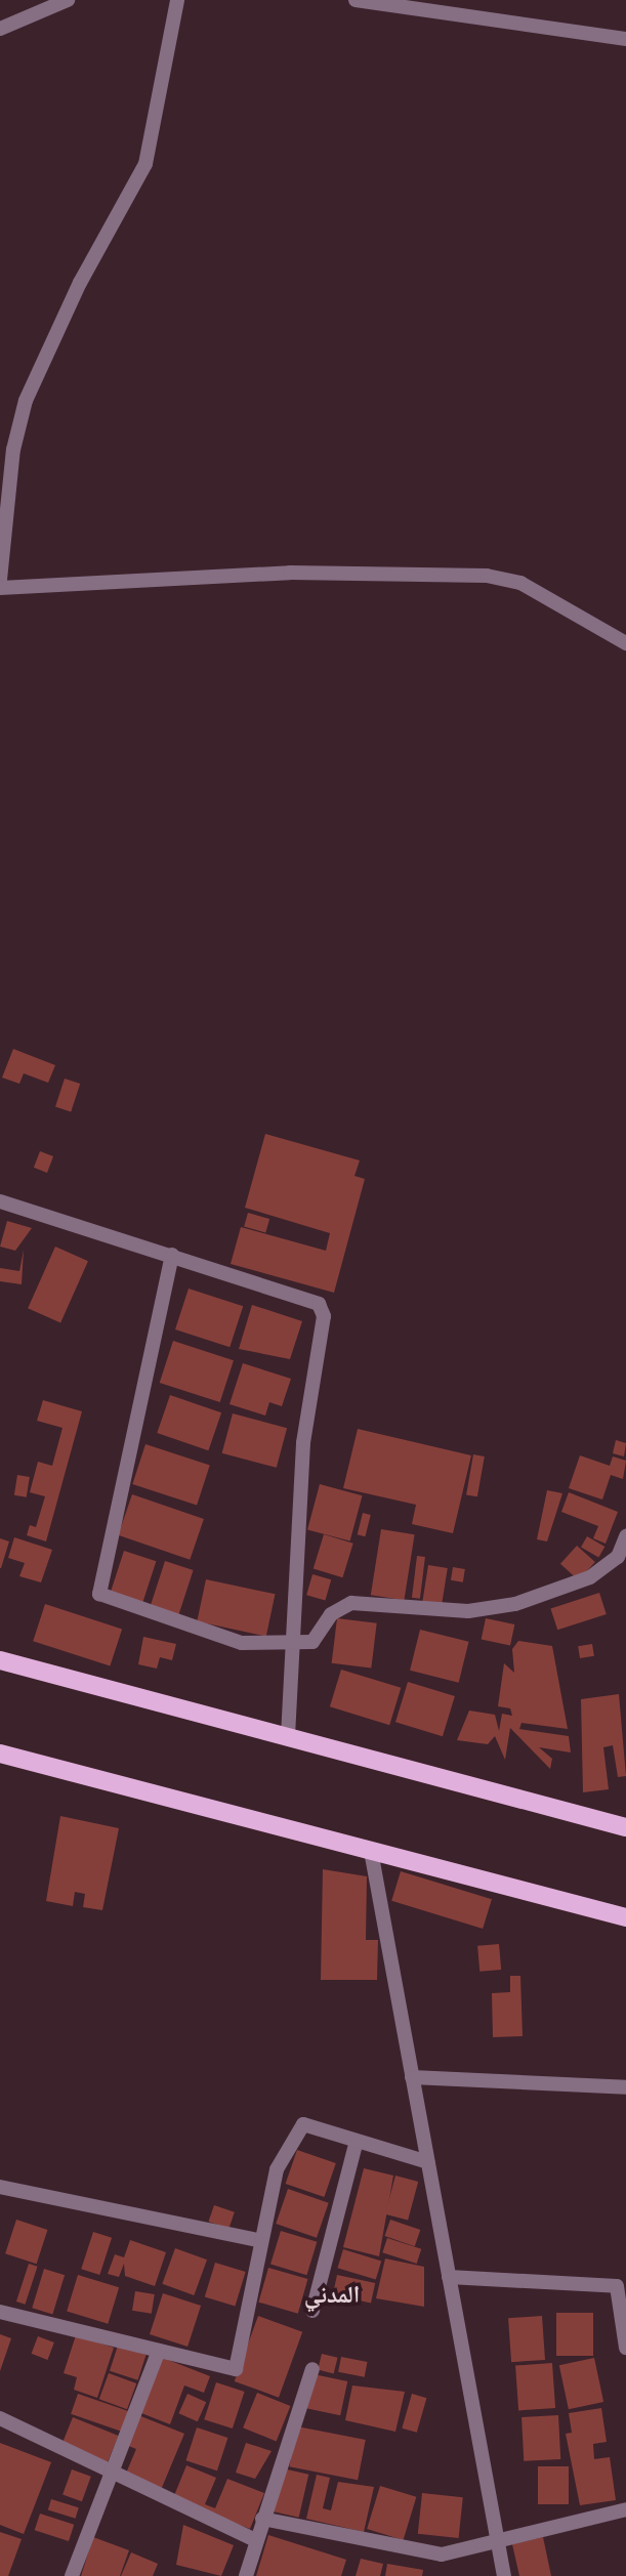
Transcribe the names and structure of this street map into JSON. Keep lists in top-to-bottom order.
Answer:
{
  "districts": ["المدني"]
}
